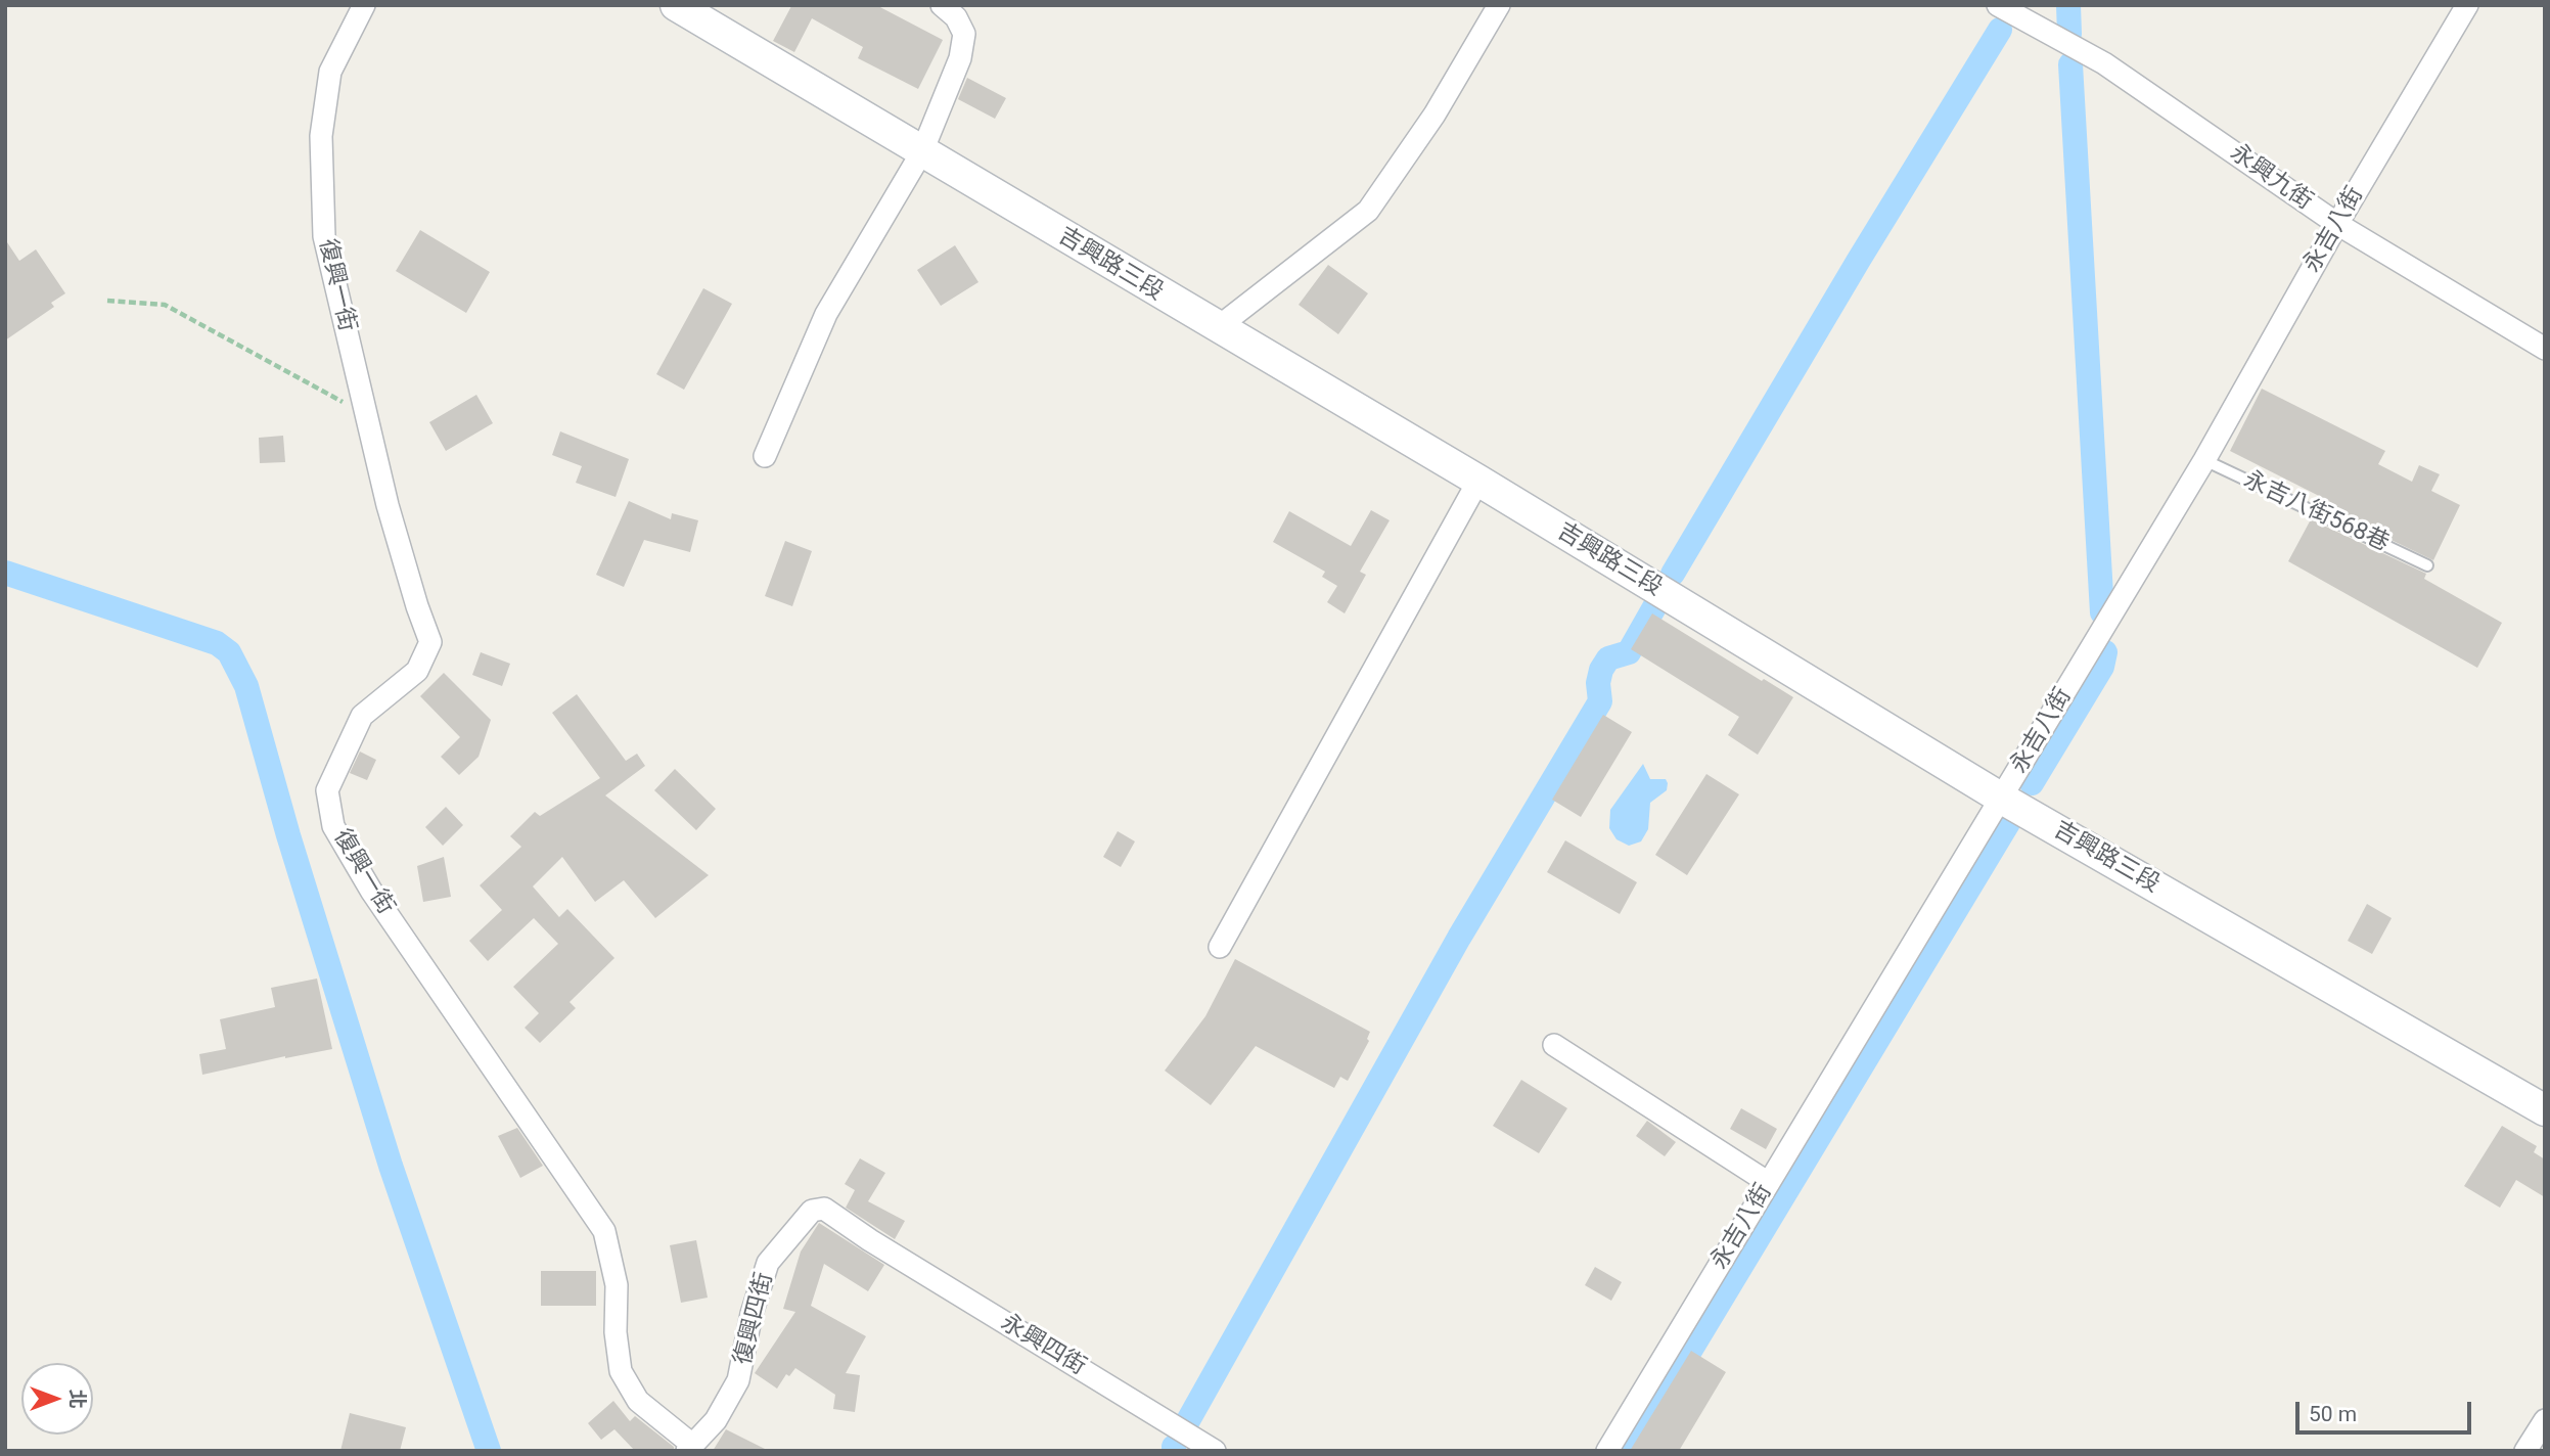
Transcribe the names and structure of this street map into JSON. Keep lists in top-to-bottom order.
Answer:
{
  "streets": {
    "street": [
      "永興九街",
      "永吉八街",
      "吉興路三段",
      "復興一街",
      "復興四街",
      "永興四街"
    ],
    "lane": ["永吉八街568巷"]
  },
  "crossings": [
    ["永興九街", "永吉八街"],
    ["永吉八街", "吉興路三段"],
    ["永吉八街", "永吉八街568巷"],
    ["復興一街", "復興四街"],
    ["復興四街", "永興四街"]
  ],
  "scale_bar": "50 m",
  "north": "right"
}
